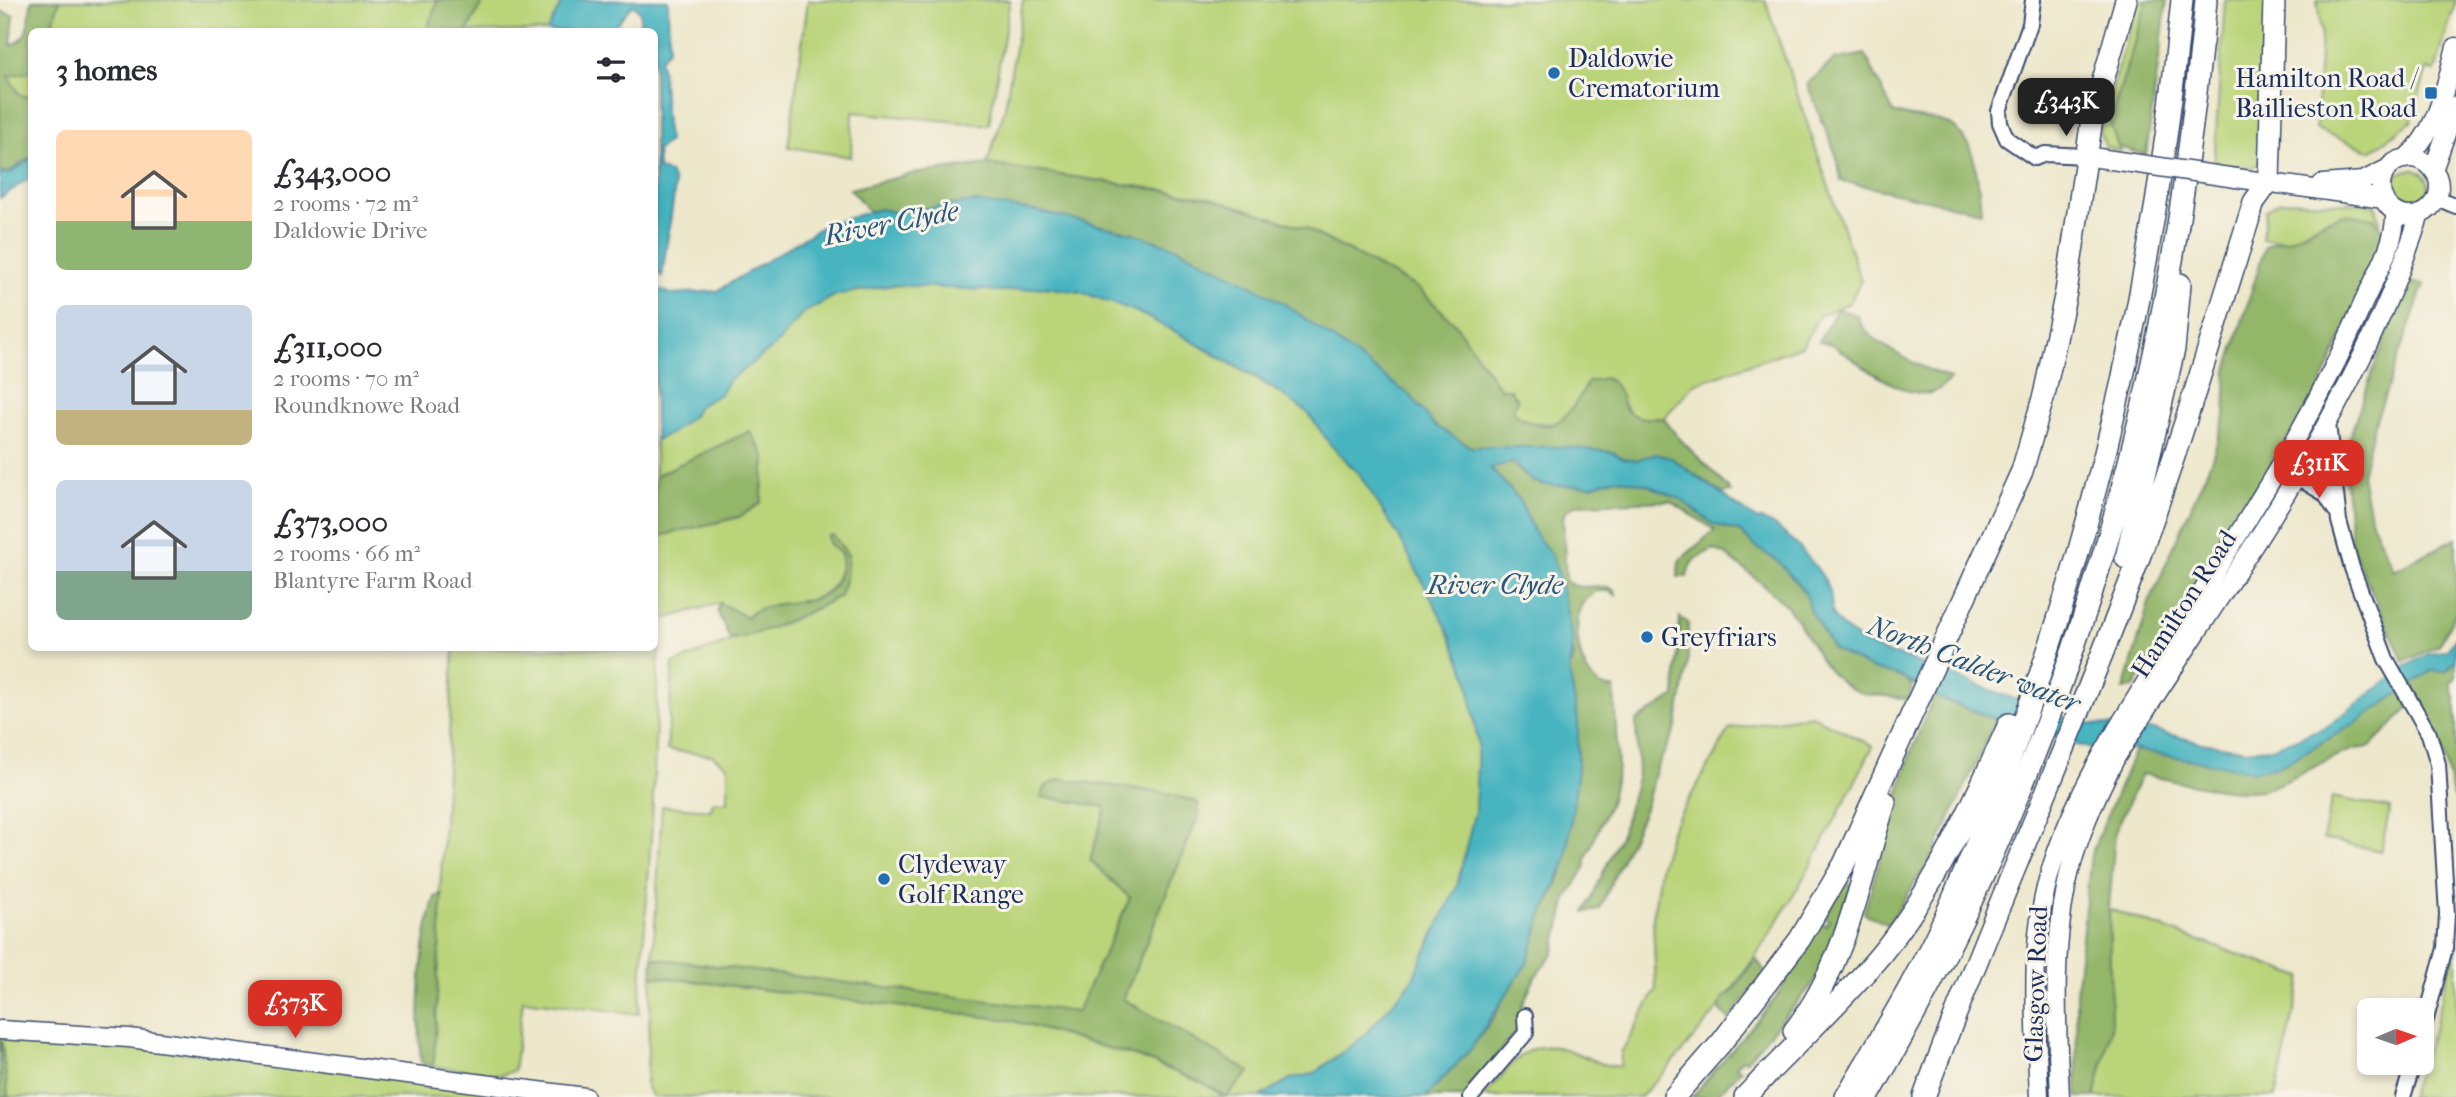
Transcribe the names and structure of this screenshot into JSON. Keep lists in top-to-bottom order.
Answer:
{
  "streets": {
    "main road": ["Hamilton Road", "Glasgow Road"]
  },
  "water": ["River Clyde", "North Calder water"],
  "places": {
    "other": ["Daldowie Crematorium", "Greyfriars", "Clydeway Golf Range"],
    "transit": ["Hamilton Road / Baillieston Road"]
  },
  "north": "right",
  "page": {
    "heading": "3 homes",
    "price": ["£343K", "£311K", "£373K"],
    "list": [
      {
        "name": "£343,000",
        "note": "2 rooms · 72 m² · Daldowie Drive"
      },
      {
        "name": "£311,000",
        "note": "2 rooms · 70 m² · Roundknowe Road"
      },
      {
        "name": "£373,000",
        "note": "2 rooms · 66 m² · Blantyre Farm Road"
      }
    ]
  }
}
